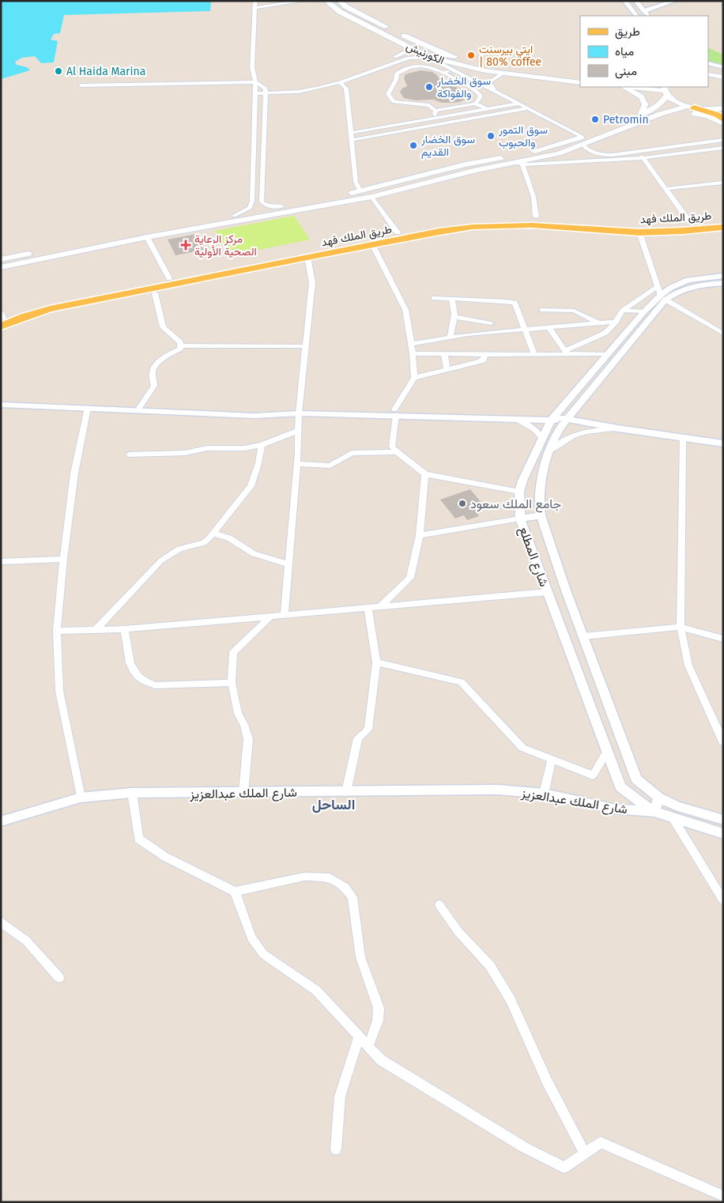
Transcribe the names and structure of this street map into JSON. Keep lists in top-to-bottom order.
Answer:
{
  "streets": {
    "main road": ["الكورنيش", "طريق الملك فهد"],
    "street": ["شارع المطلع", "شارع الملك عبدالعزيز"]
  },
  "crossings": [
    ["شارع المطلع", "شارع الملك عبدالعزيز"]
  ],
  "districts": ["الساحل"],
  "places": {
    "other": [
      "ايتي بيرسنت | 80% coffee",
      "Al Haida Marina",
      "سوق الخضار والفواكة",
      "Petromin",
      "سوق التمور والحبوب",
      "سوق الخضار القديم",
      "جامع الملك سعود"
    ],
    "health": ["مركز الرعاية الصحية الأولية"]
  },
  "legend": ["طريق", "مياه", "مبنى"]
}
